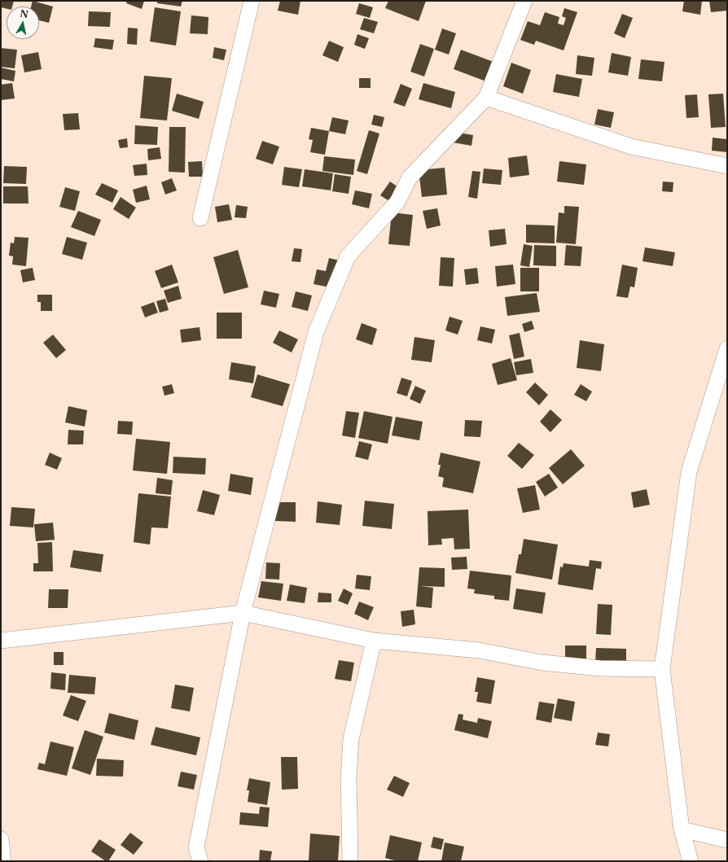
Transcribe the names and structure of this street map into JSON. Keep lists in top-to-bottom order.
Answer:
{
  "north": "top"
}
